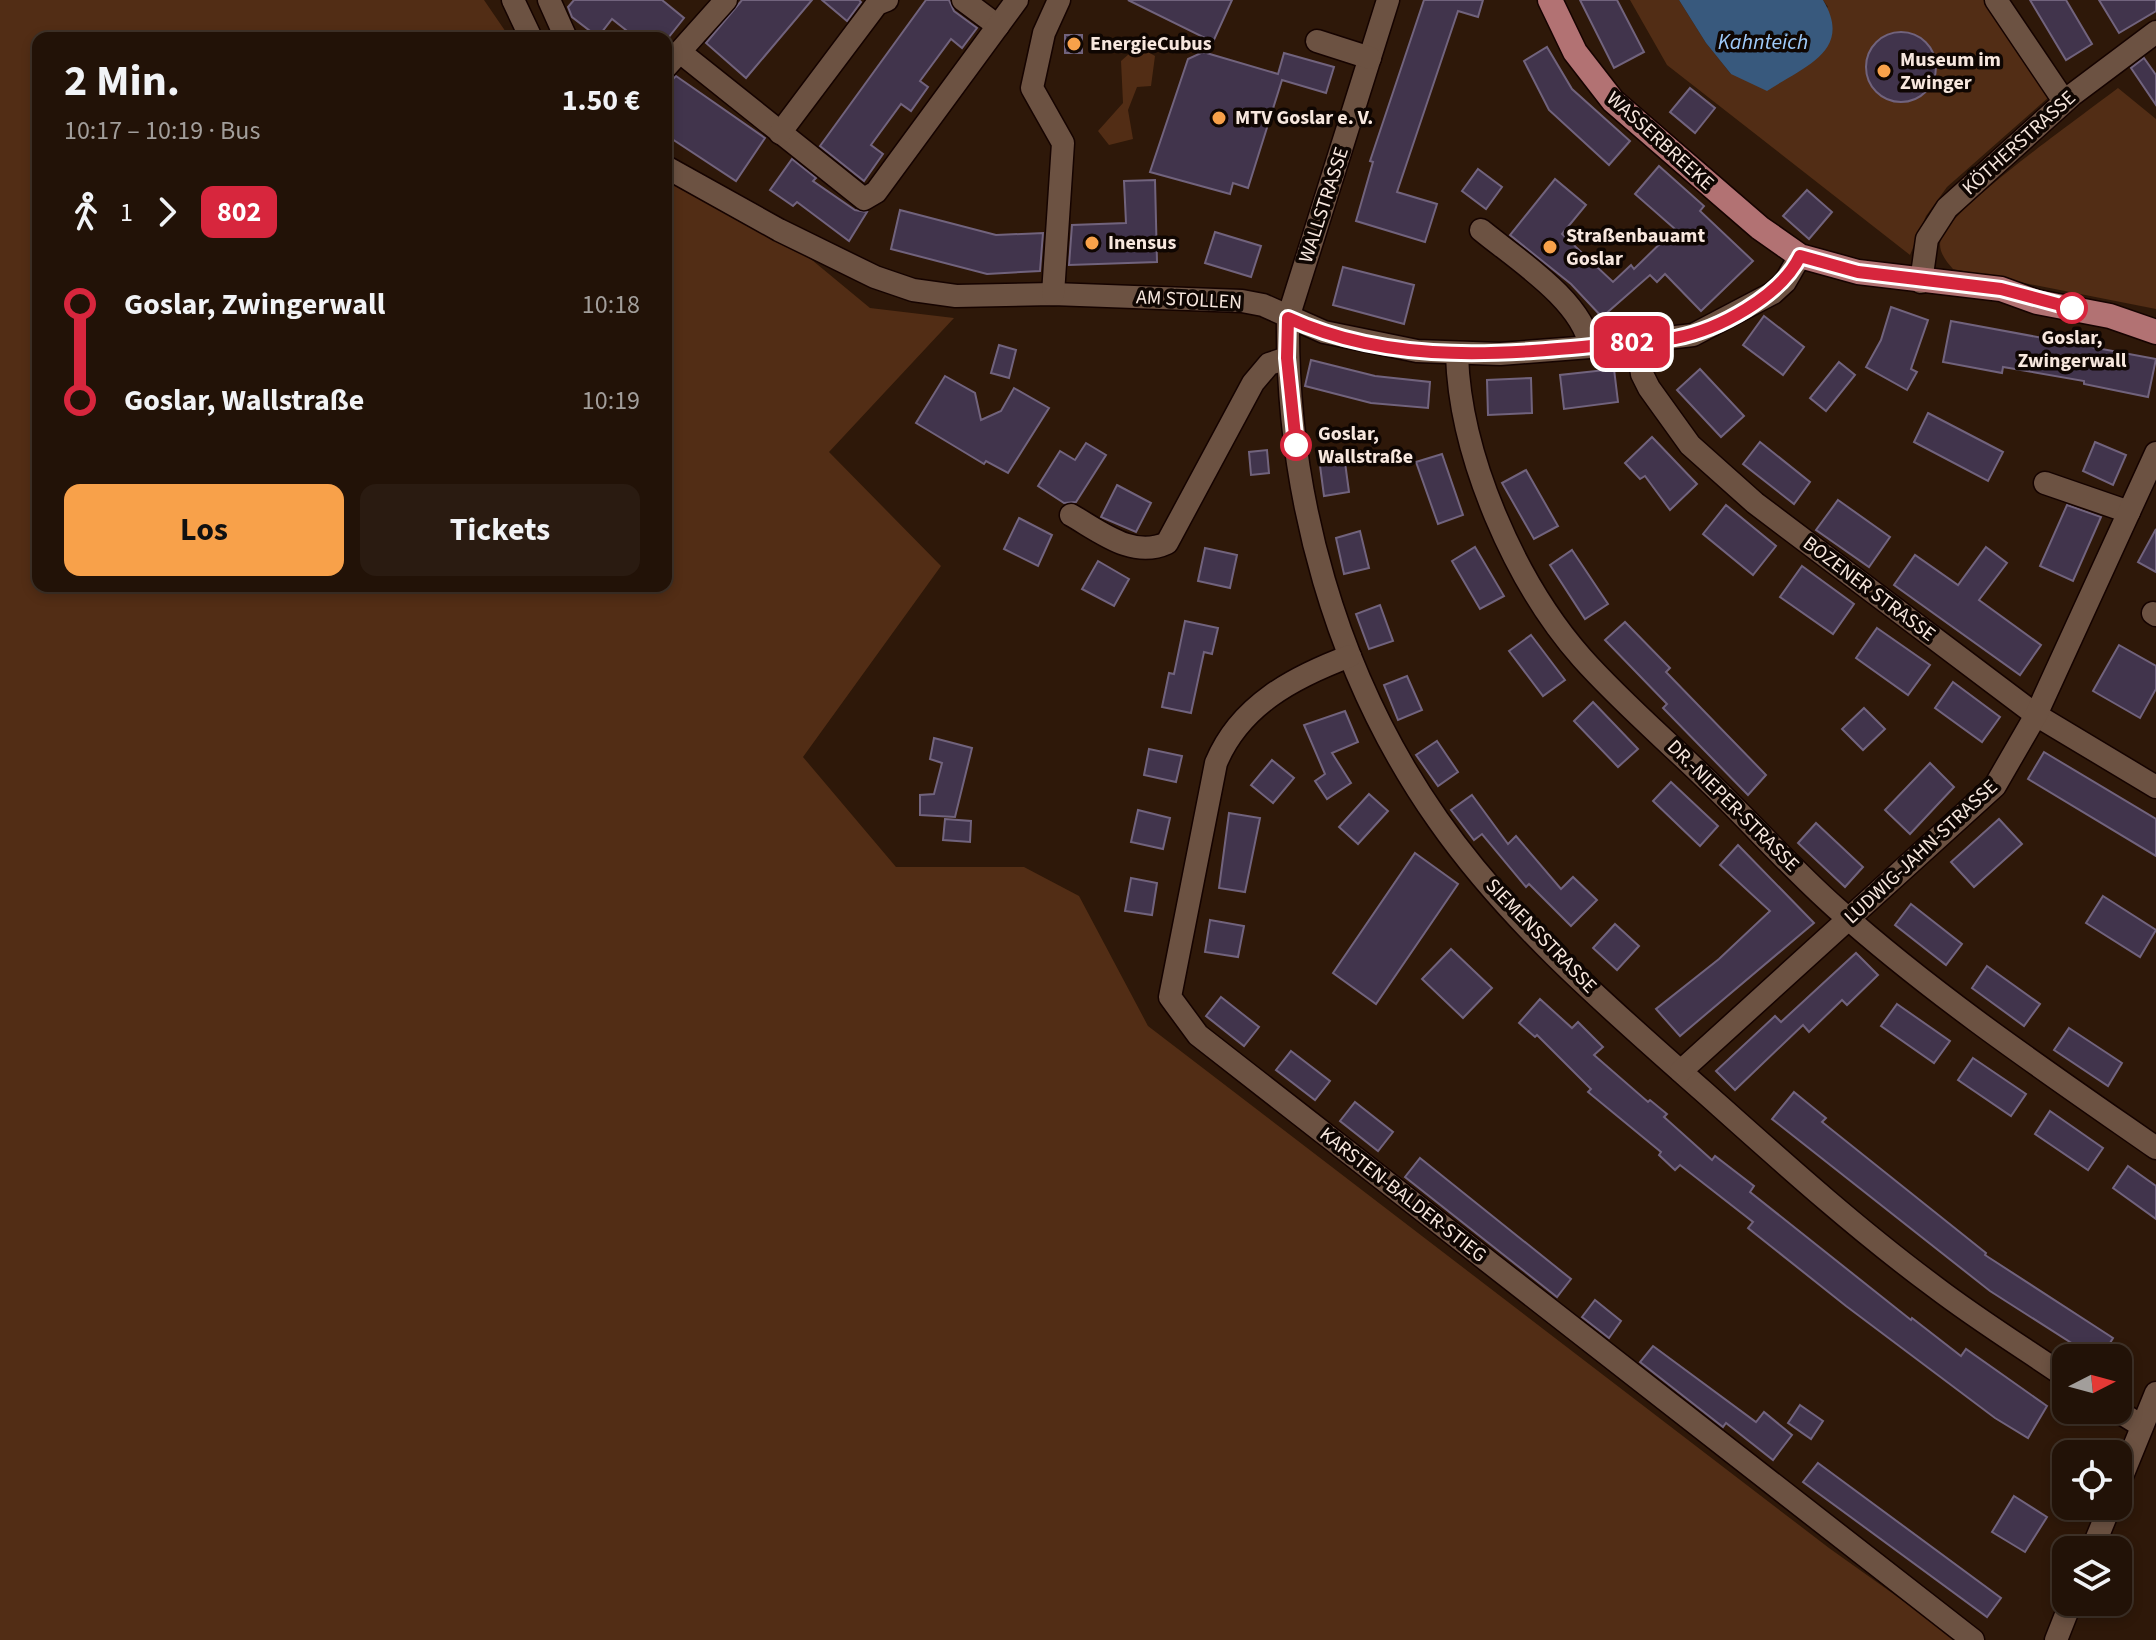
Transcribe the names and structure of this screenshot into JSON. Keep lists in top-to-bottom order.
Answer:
{
  "streets": {
    "main road": ["WASSERBREEKE"],
    "street": [
      "KÖTHERSTRASSE",
      "WALLSTRASSE",
      "AM STOLLEN",
      "BOZENER STRASSE",
      "DR.-NIEPER-STRASSE",
      "LUDWIG-JAHN-STRASSE",
      "SIEMENSSTRASSE",
      "KARSTEN-BALDER-STIEG"
    ]
  },
  "crossings": [
    ["WASSERBREEKE", "KÖTHERSTRASSE"],
    ["WASSERBREEKE", "AM STOLLEN"],
    ["WALLSTRASSE", "AM STOLLEN"],
    ["WALLSTRASSE", "SIEMENSSTRASSE"],
    ["AM STOLLEN", "BOZENER STRASSE"],
    ["AM STOLLEN", "DR.-NIEPER-STRASSE"],
    ["AM STOLLEN", "SIEMENSSTRASSE"],
    ["BOZENER STRASSE", "LUDWIG-JAHN-STRASSE"],
    ["DR.-NIEPER-STRASSE", "LUDWIG-JAHN-STRASSE"],
    ["LUDWIG-JAHN-STRASSE", "SIEMENSSTRASSE"],
    ["SIEMENSSTRASSE", "KARSTEN-BALDER-STIEG"]
  ],
  "water": ["Kahnteich"],
  "places": [
    "EnergieCubus",
    "Museum im Zwinger",
    "MTV Goslar e. V.",
    "Inensus",
    "Straßenbauamt Goslar",
    "Goslar, Zwingerwall",
    "Goslar, Wallstraße"
  ],
  "lines": ["bus line 802"],
  "north": "right",
  "page": {
    "on_map": "802",
    "heading": ["2 Min.", "10:17 – 10:19 · Bus", "1.50 €"],
    "legs": ["1", "802"],
    "list": [
      {
        "name": "Goslar, Zwingerwall",
        "value": "10:18"
      },
      {
        "name": "Goslar, Wallstraße",
        "value": "10:19"
      }
    ],
    "buttons": ["Los", "Tickets"]
  }
}
